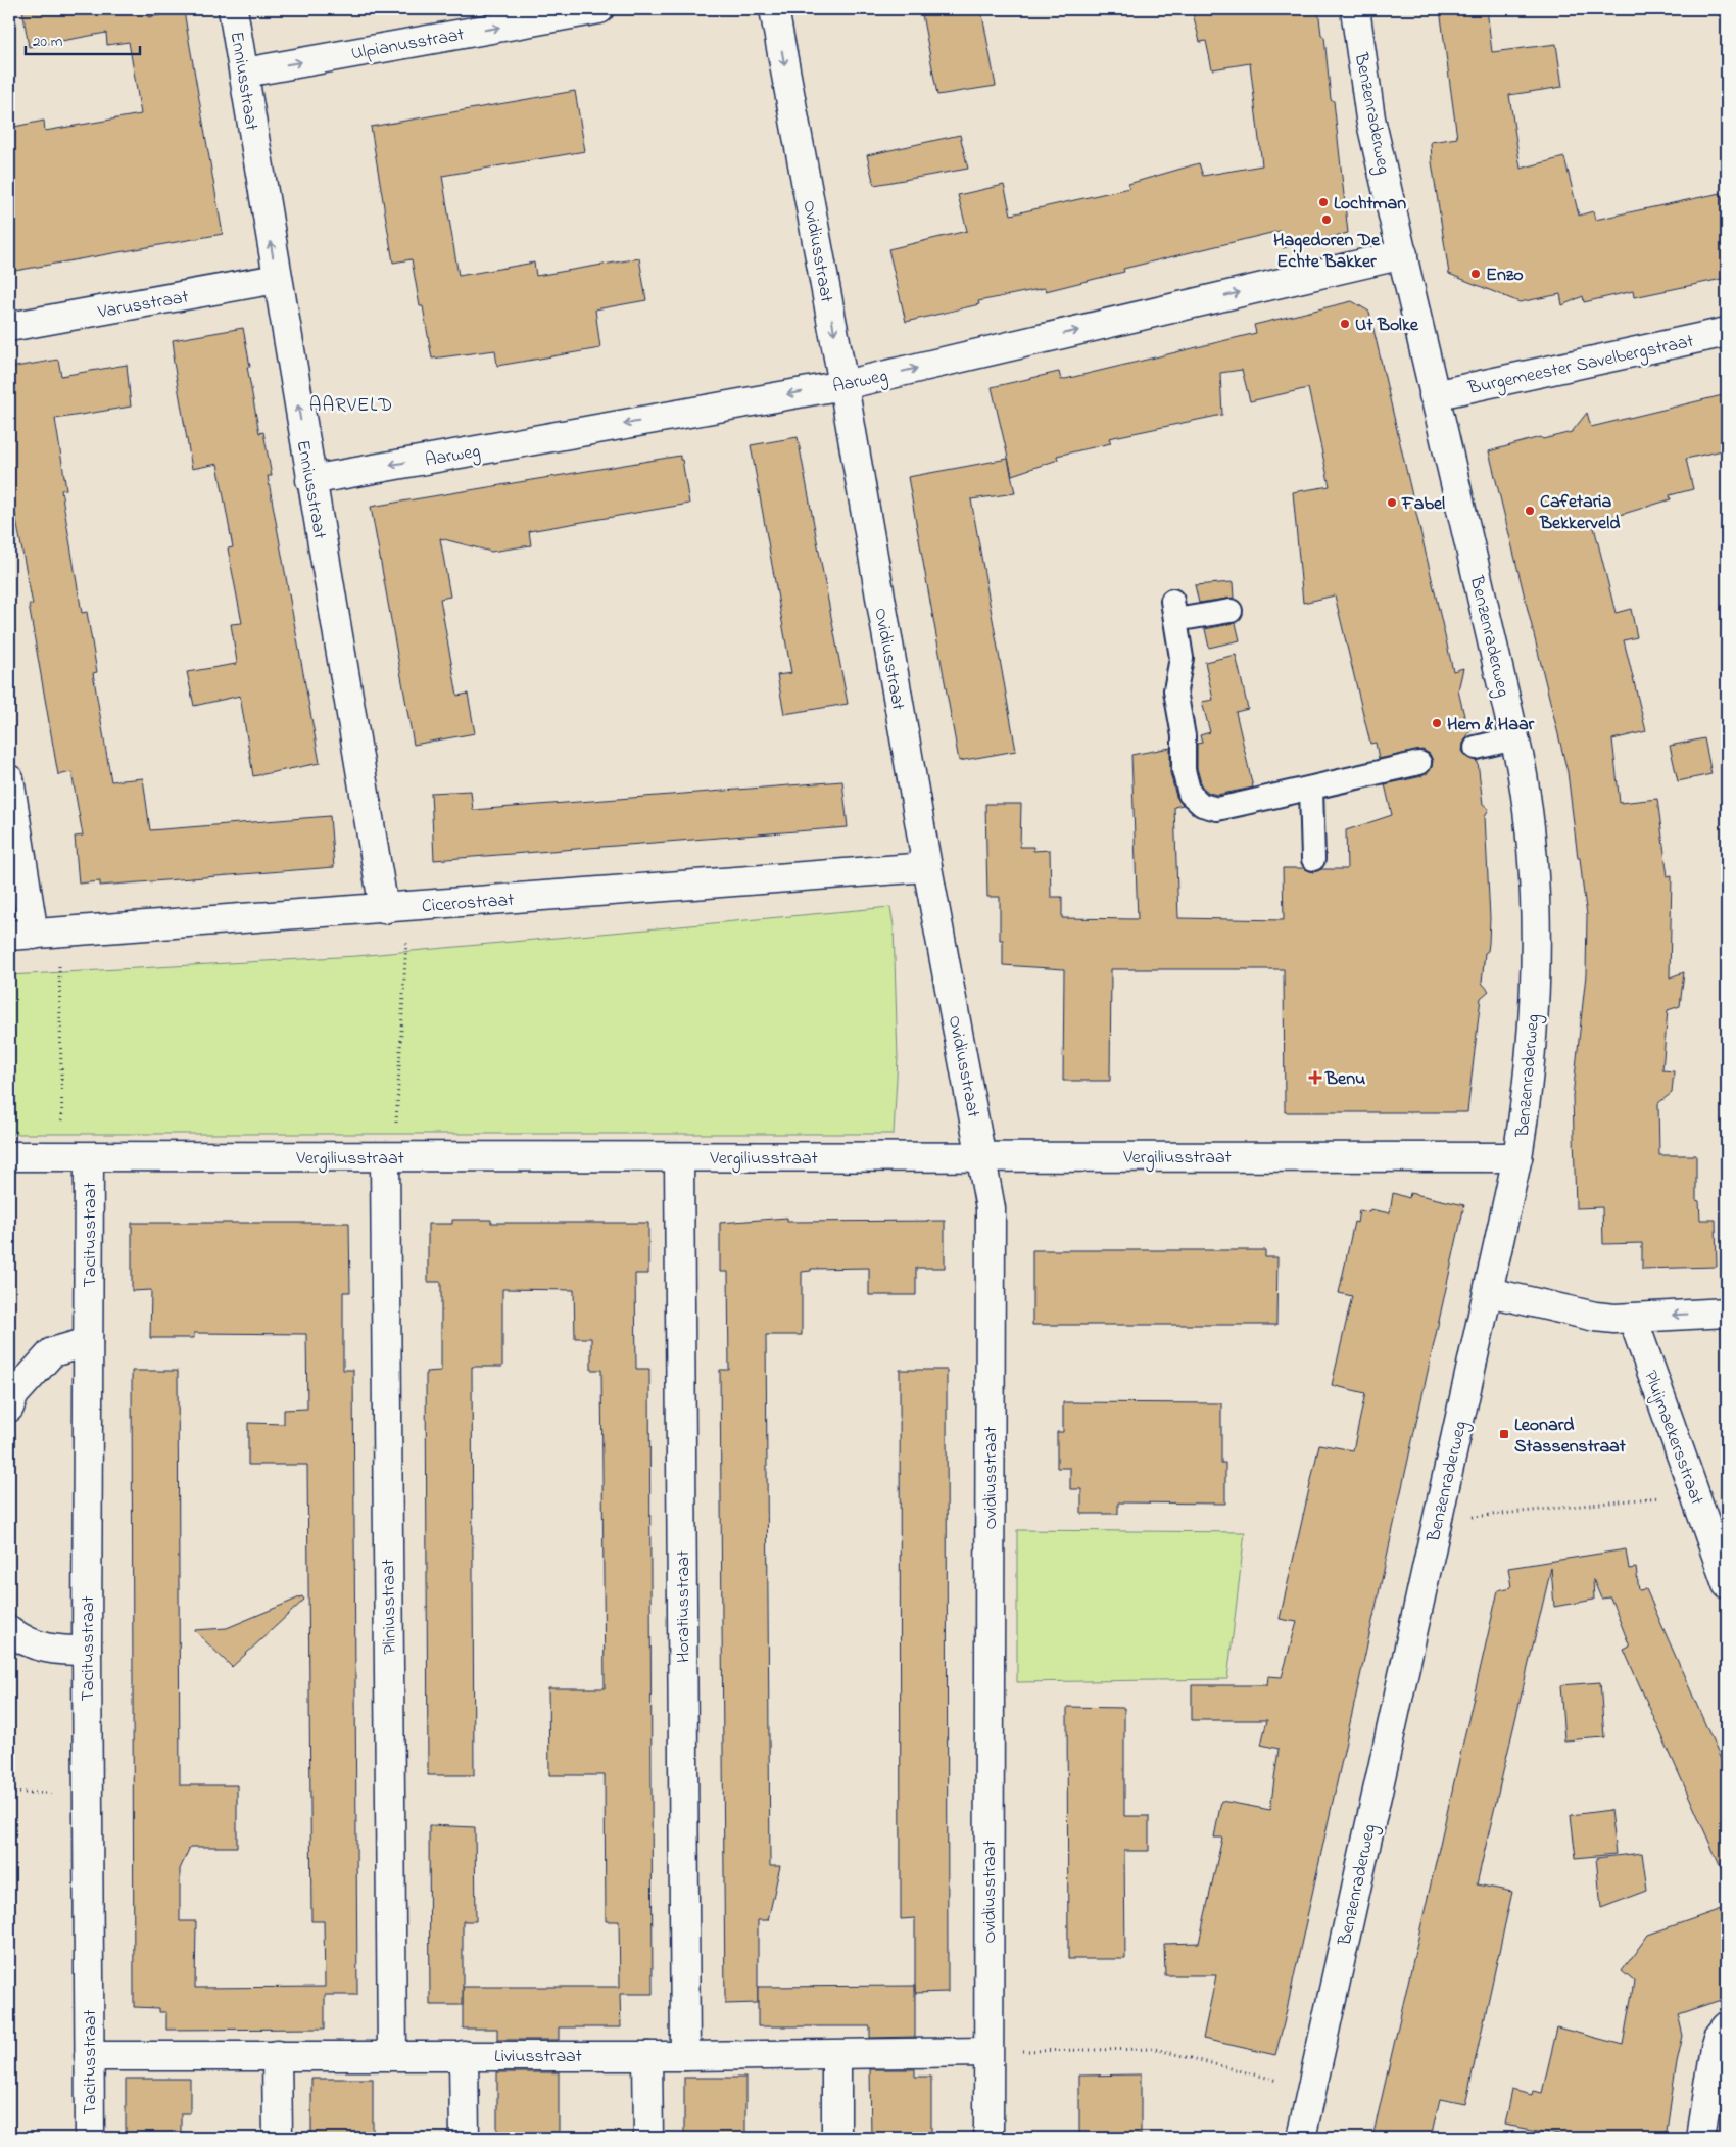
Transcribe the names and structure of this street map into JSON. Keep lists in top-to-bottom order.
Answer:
{
  "streets": {
    "street": [
      "Ulpianusstraat",
      "Enniusstraat",
      "Benzenraderweg",
      "Ovidiusstraat",
      "Varusstraat",
      "Burgemeester Savelbergstraat",
      "Aarweg",
      "Cicerostraat",
      "Vergiliusstraat",
      "Tacitusstraat",
      "Pluijmaekersstraat",
      "Pliniusstraat",
      "Horatiusstraat",
      "Liviusstraat"
    ]
  },
  "crossings": [
    ["Ulpianusstraat", "Enniusstraat"],
    ["Enniusstraat", "Varusstraat"],
    ["Enniusstraat", "Aarweg"],
    ["Enniusstraat", "Cicerostraat"],
    ["Benzenraderweg", "Burgemeester Savelbergstraat"],
    ["Benzenraderweg", "Aarweg"],
    ["Benzenraderweg", "Vergiliusstraat"],
    ["Ovidiusstraat", "Aarweg"],
    ["Ovidiusstraat", "Cicerostraat"],
    ["Ovidiusstraat", "Vergiliusstraat"],
    ["Ovidiusstraat", "Liviusstraat"],
    ["Vergiliusstraat", "Tacitusstraat"],
    ["Vergiliusstraat", "Pliniusstraat"],
    ["Vergiliusstraat", "Horatiusstraat"],
    ["Tacitusstraat", "Liviusstraat"],
    ["Pliniusstraat", "Liviusstraat"],
    ["Horatiusstraat", "Liviusstraat"]
  ],
  "one_way": ["Ulpianusstraat", "Enniusstraat"],
  "districts": ["AARVELD"],
  "places": {
    "other": [
      "Lochtman",
      "Hagedoren De Echte Bakker",
      "Enzo",
      "Ut Bolke",
      "Fabel",
      "Cafetaria Bekkerveld",
      "Hem & Haar"
    ],
    "health": ["Benu"],
    "transit": ["Leonard Stassenstraat"]
  },
  "scale_bar": "20 m"
}
